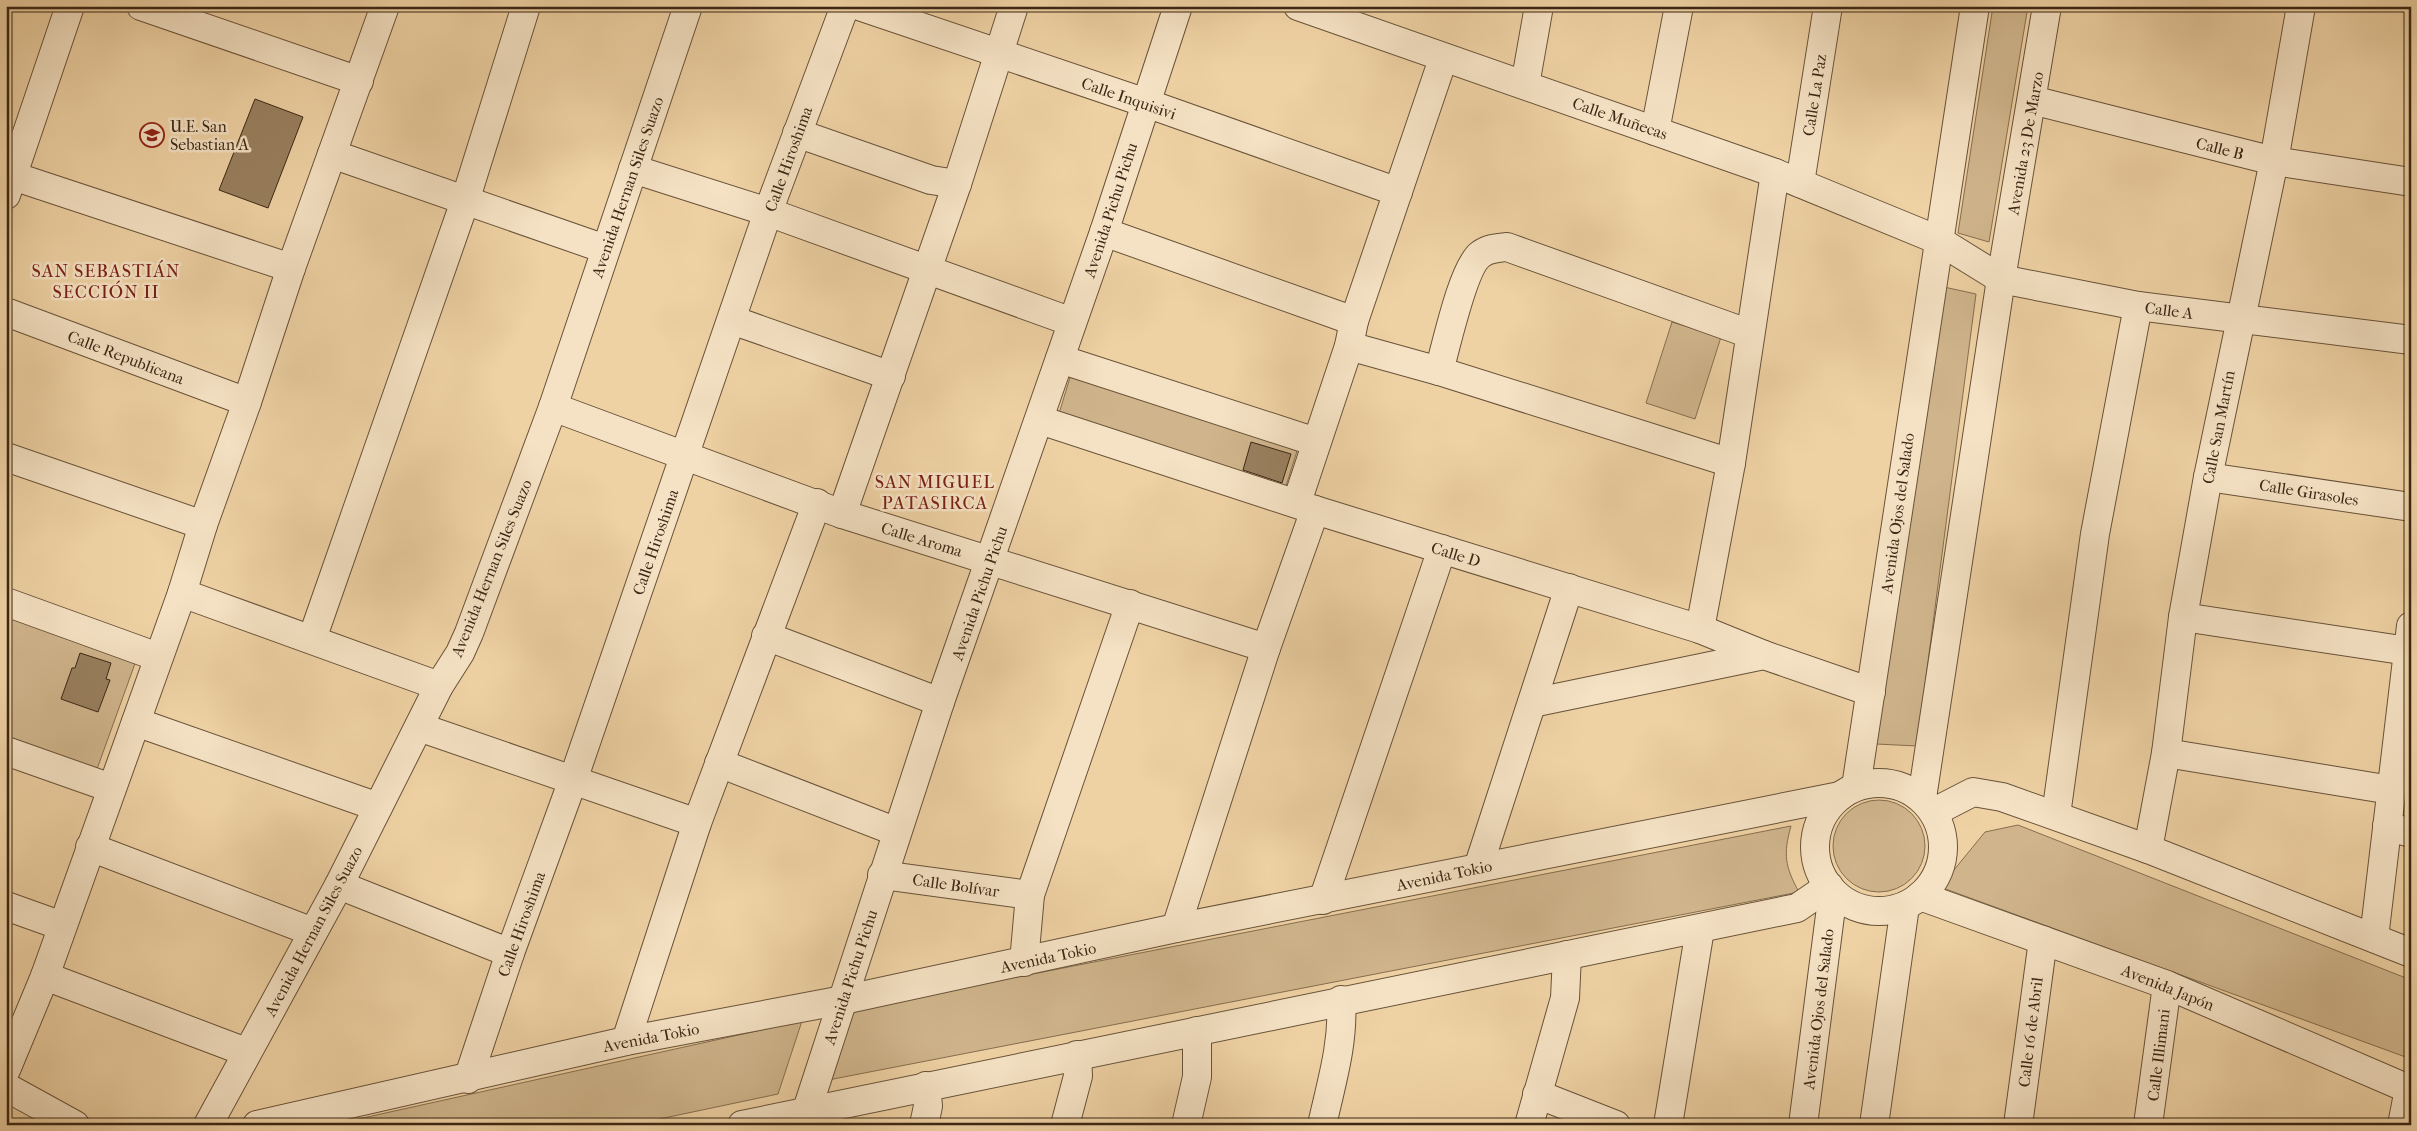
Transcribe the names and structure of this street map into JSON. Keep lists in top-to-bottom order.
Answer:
{
  "streets": {
    "street": [
      "Calle La Paz",
      "Calle Inquisivi",
      "Calle Muñecas",
      "Avenida 23 De Marzo",
      "Calle B",
      "Calle Hiroshima",
      "Avenida Hernan Siles Suazo",
      "Avenida Pichu Pichu",
      "Calle A",
      "Calle Republicana",
      "Calle San Martín",
      "Calle Girasoles",
      "Avenida Ojos del Salado",
      "Calle Aroma",
      "Calle D",
      "Avenida Tokio",
      "Calle Bolívar",
      "Avenida Japón",
      "Calle 16 de Abril",
      "Calle Illimani"
    ]
  },
  "crossings": [
    ["Calle La Paz", "Calle Muñecas"],
    ["Calle La Paz", "Calle D"],
    ["Calle Inquisivi", "Avenida Pichu Pichu"],
    ["Calle Muñecas", "Calle A"],
    ["Calle Muñecas", "Avenida Ojos del Salado"],
    ["Avenida 23 De Marzo", "Calle B"],
    ["Avenida 23 De Marzo", "Calle A"],
    ["Calle B", "Calle San Martín"],
    ["Calle Hiroshima", "Calle Aroma"],
    ["Calle Hiroshima", "Avenida Tokio"],
    ["Avenida Hernan Siles Suazo", "Calle Aroma"],
    ["Avenida Pichu Pichu", "Calle Aroma"],
    ["Avenida Pichu Pichu", "Calle D"],
    ["Avenida Pichu Pichu", "Avenida Tokio"],
    ["Avenida Pichu Pichu", "Calle Bolívar"],
    ["Calle A", "Calle San Martín"],
    ["Calle A", "Avenida Ojos del Salado"],
    ["Calle San Martín", "Calle Girasoles"],
    ["Avenida Ojos del Salado", "Calle D"],
    ["Avenida Ojos del Salado", "Avenida Tokio"],
    ["Avenida Ojos del Salado", "Avenida Japón"],
    ["Avenida Tokio", "Avenida Japón"],
    ["Avenida Japón", "Calle 16 de Abril"],
    ["Avenida Japón", "Calle Illimani"]
  ],
  "districts": ["SAN SEBASTIÁN SECCIÓN II", "SAN MIGUEL PATASIRCA"],
  "places": {
    "school or university": ["U.E. San Sebastian A"]
  }
}
